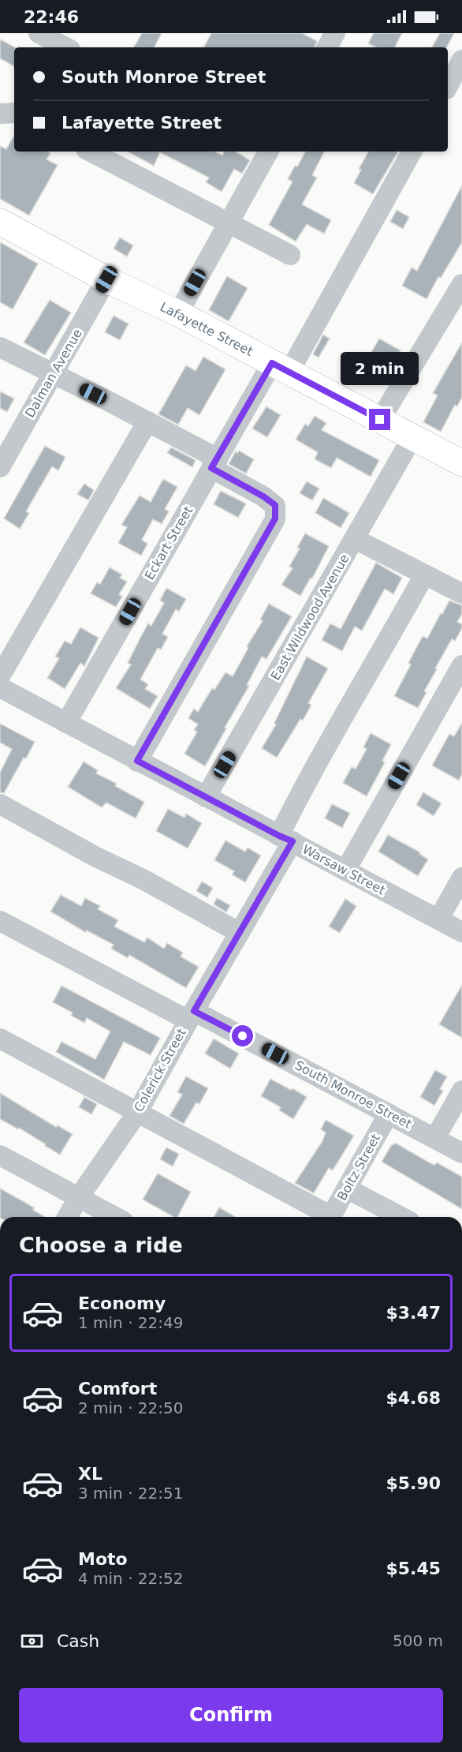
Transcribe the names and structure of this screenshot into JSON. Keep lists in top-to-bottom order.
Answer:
{
  "streets": {
    "highway": ["Lafayette Street"],
    "street": [
      "Dalman Avenue",
      "Eckart Street",
      "East Wildwood Avenue",
      "Warsaw Street",
      "Colerick Street",
      "South Monroe Street",
      "Boltz Street"
    ]
  },
  "crossings": [
    ["Lafayette Street", "Dalman Avenue"],
    ["Lafayette Street", "Eckart Street"],
    ["Lafayette Street", "East Wildwood Avenue"],
    ["Eckart Street", "Warsaw Street"],
    ["East Wildwood Avenue", "Warsaw Street"],
    ["Warsaw Street", "Colerick Street"],
    ["Colerick Street", "South Monroe Street"],
    ["South Monroe Street", "Boltz Street"]
  ],
  "page": {
    "status": "22:46",
    "banner": ["South Monroe Street", "Lafayette Street"],
    "bubble": "2 min",
    "heading": "Choose a ride",
    "list": [
      {
        "name": "Economy",
        "note": "1 min · 22:49",
        "value": "$3.47"
      },
      {
        "name": "Comfort",
        "note": "2 min · 22:50",
        "value": "$4.68"
      },
      {
        "name": "XL",
        "note": "3 min · 22:51",
        "value": "$5.90"
      },
      {
        "name": "Moto",
        "note": "4 min · 22:52",
        "value": "$5.45"
      }
    ],
    "pay": ["Cash", "500 m"],
    "buttons": "Confirm"
  }
}
